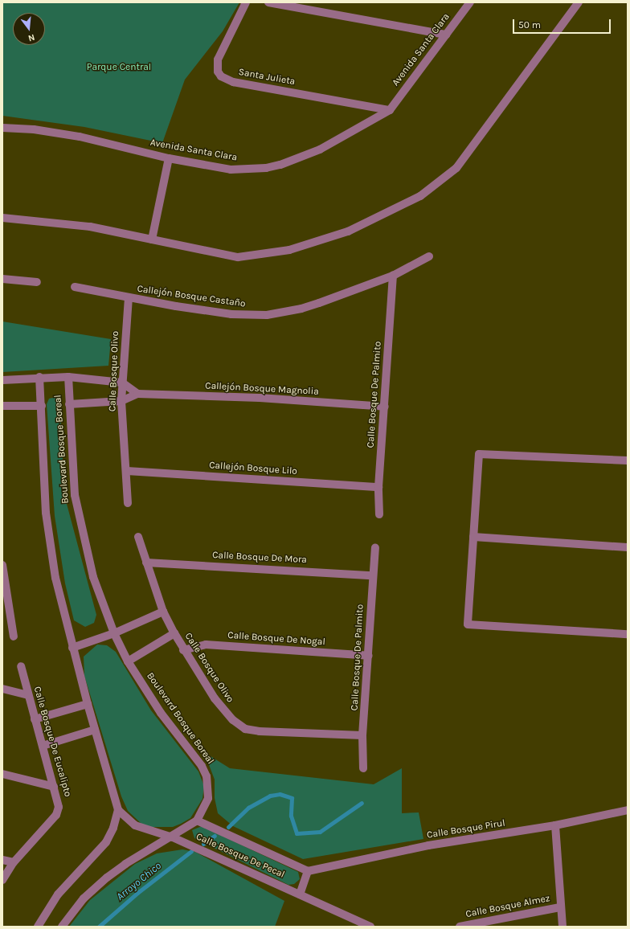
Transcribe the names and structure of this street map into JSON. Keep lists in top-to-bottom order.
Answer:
{
  "streets": {
    "street": [
      "Avenida Santa Clara",
      "Santa Julieta",
      "Callejón Bosque Castaño",
      "Calle Bosque Olivo",
      "Callejón Bosque Magnolia",
      "Calle Bosque De Palmito",
      "Boulevard Bosque Boreal",
      "Callejón Bosque Lilo",
      "Calle Bosque De Mora",
      "Calle Bosque De Nogal",
      "Calle Bosque De Eucalipto",
      "Calle Bosque Pirul",
      "Calle Bosque De Pecal",
      "Calle Bosque Almez"
    ]
  },
  "crossings": [
    ["Avenida Santa Clara", "Santa Julieta"],
    ["Callejón Bosque Castaño", "Calle Bosque Olivo"],
    ["Callejón Bosque Castaño", "Calle Bosque De Palmito"],
    ["Calle Bosque Olivo", "Callejón Bosque Magnolia"],
    ["Calle Bosque Olivo", "Calle Bosque De Palmito"],
    ["Calle Bosque Olivo", "Callejón Bosque Lilo"],
    ["Calle Bosque Olivo", "Calle Bosque De Mora"],
    ["Calle Bosque Olivo", "Calle Bosque De Nogal"],
    ["Callejón Bosque Magnolia", "Calle Bosque De Palmito"],
    ["Calle Bosque De Palmito", "Callejón Bosque Lilo"],
    ["Calle Bosque De Palmito", "Calle Bosque De Mora"],
    ["Calle Bosque De Palmito", "Calle Bosque De Nogal"],
    ["Boulevard Bosque Boreal", "Calle Bosque De Pecal"],
    ["Calle Bosque Pirul", "Calle Bosque De Pecal"]
  ],
  "water": ["Arroyo Chico"],
  "parks": ["Parque Central"],
  "scale_bar": "50 m",
  "north": "bottom"
}
